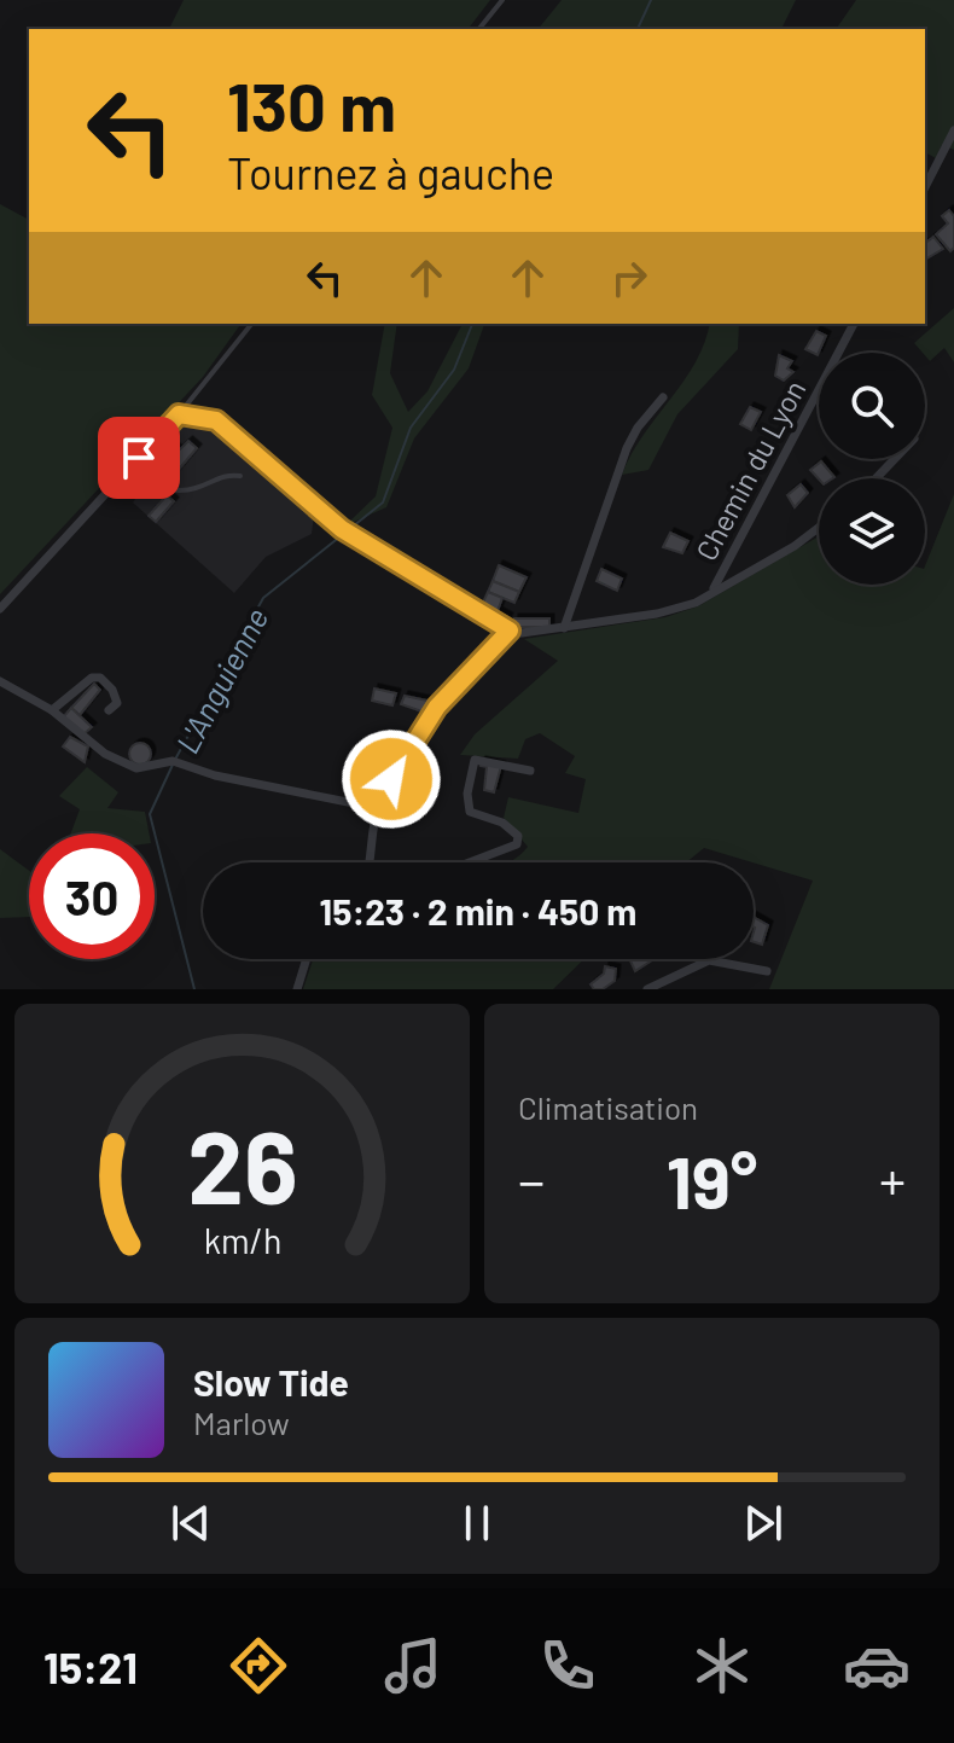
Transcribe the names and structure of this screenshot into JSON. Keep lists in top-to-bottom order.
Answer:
{
  "streets": {
    "street": ["Chemin du Lyon"]
  },
  "water": ["L'Anguienne"],
  "page": {
    "turn": ["130 m", "Tournez à gauche"],
    "limit": "30",
    "trip": "15:23 · 2 min · 450 m",
    "tile": "Climatisation",
    "heat": ["−", "19°", "+"],
    "song": ["Slow Tide", "Marlow"],
    "tabs": "15:21",
    "gauge": ["26", "km/h"]
  }
}
